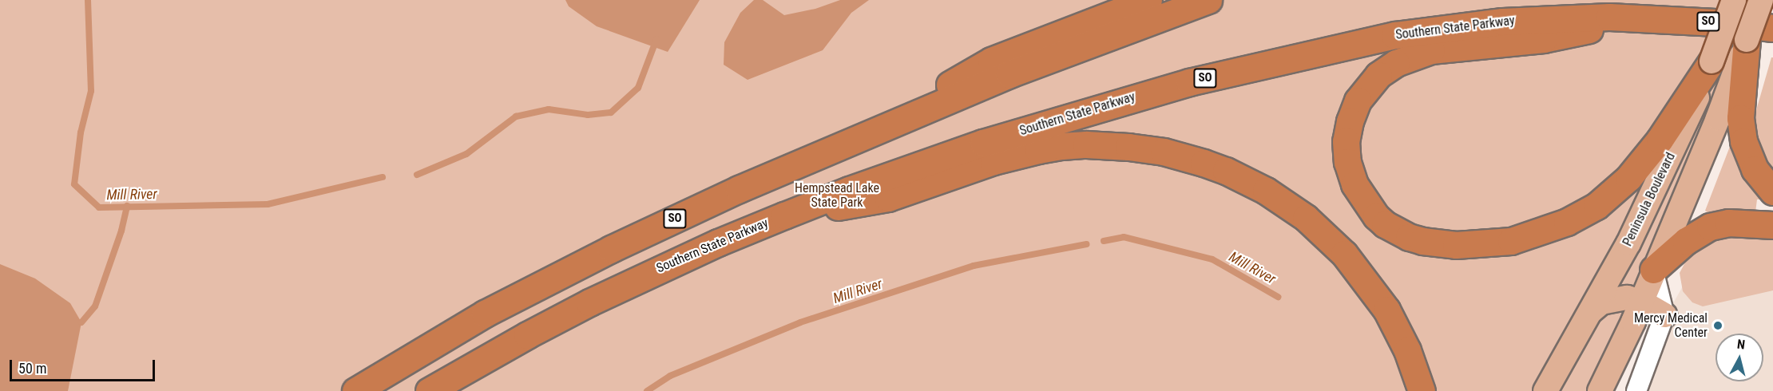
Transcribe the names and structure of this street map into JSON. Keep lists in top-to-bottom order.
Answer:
{
  "streets": {
    "highway": ["SO", "Southern State Parkway"],
    "main road": ["Peninsula Boulevard"]
  },
  "water": ["Mill River"],
  "parks": ["Hempstead Lake State Park"],
  "places": ["Mercy Medical Center"],
  "scale_bar": "50 m",
  "north": "top"
}
